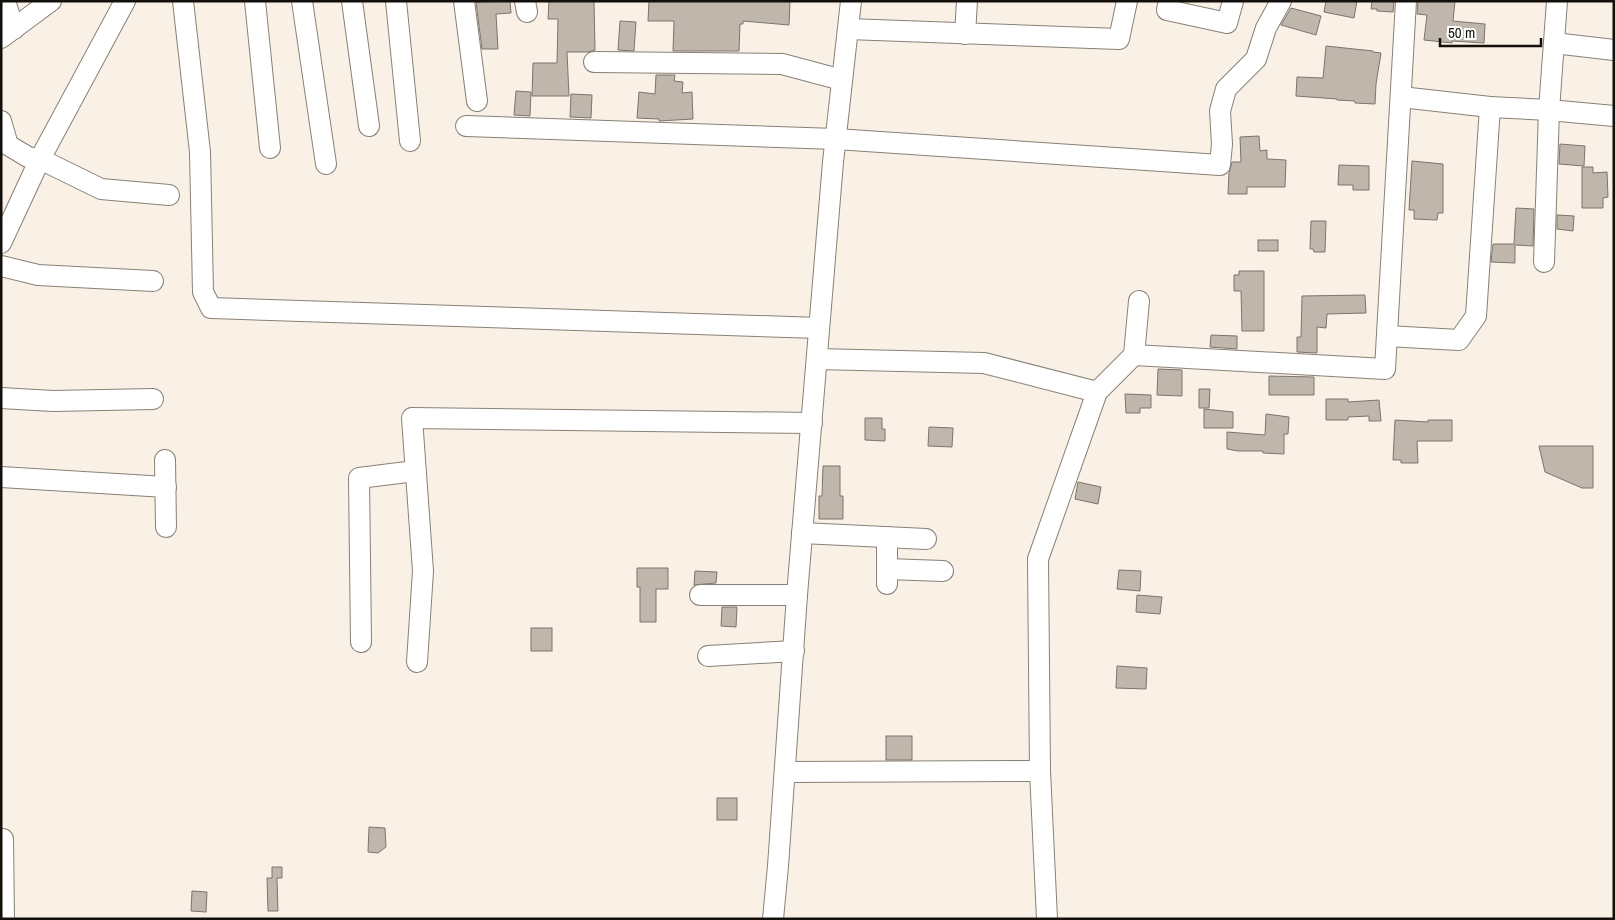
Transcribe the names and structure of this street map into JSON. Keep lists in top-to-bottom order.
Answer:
{
  "scale_bar": "50 m"
}
